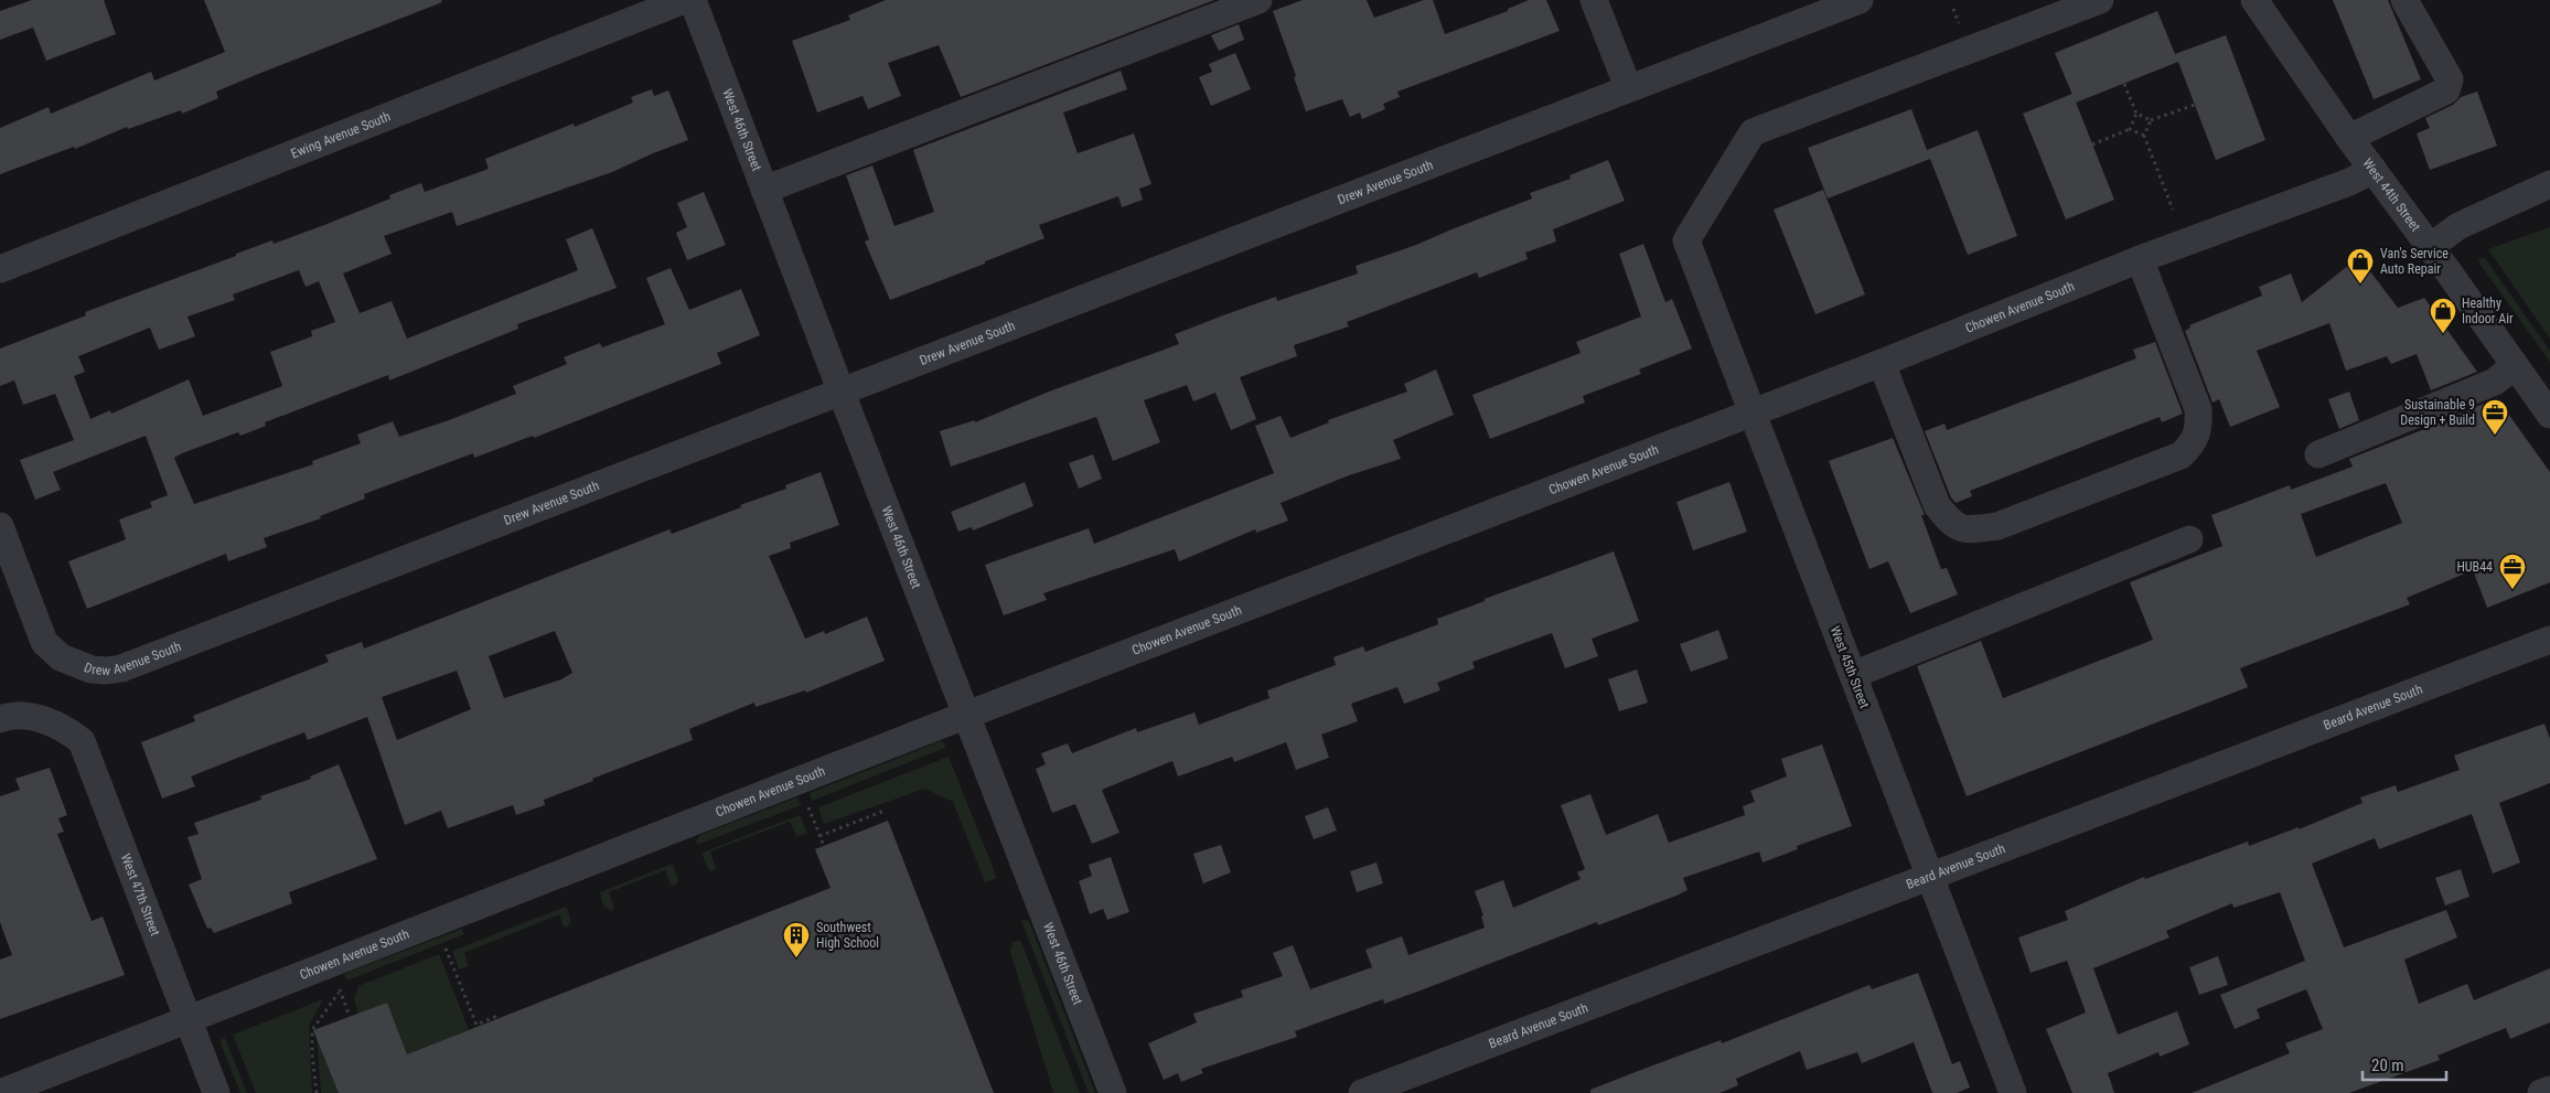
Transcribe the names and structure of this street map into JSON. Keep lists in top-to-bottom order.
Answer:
{
  "streets": {
    "street": [
      "West 46th Street",
      "Ewing Avenue South",
      "Drew Avenue South",
      "West 44th Street",
      "Chowen Avenue South",
      "West 45th Street",
      "Beard Avenue South",
      "West 47th Street"
    ]
  },
  "crossings": [
    ["West 46th Street", "Drew Avenue South"],
    ["West 46th Street", "Chowen Avenue South"],
    ["West 44th Street", "Chowen Avenue South"],
    ["Chowen Avenue South", "West 45th Street"],
    ["Chowen Avenue South", "West 47th Street"],
    ["West 45th Street", "Beard Avenue South"]
  ],
  "places": {
    "shop": ["Van's Service Auto Repair", "Healthy Indoor Air"],
    "office": ["Sustainable 9 Design + Build", "HUB44"],
    "building": ["Southwest High School"]
  },
  "scale_bar": "20 m"
}
